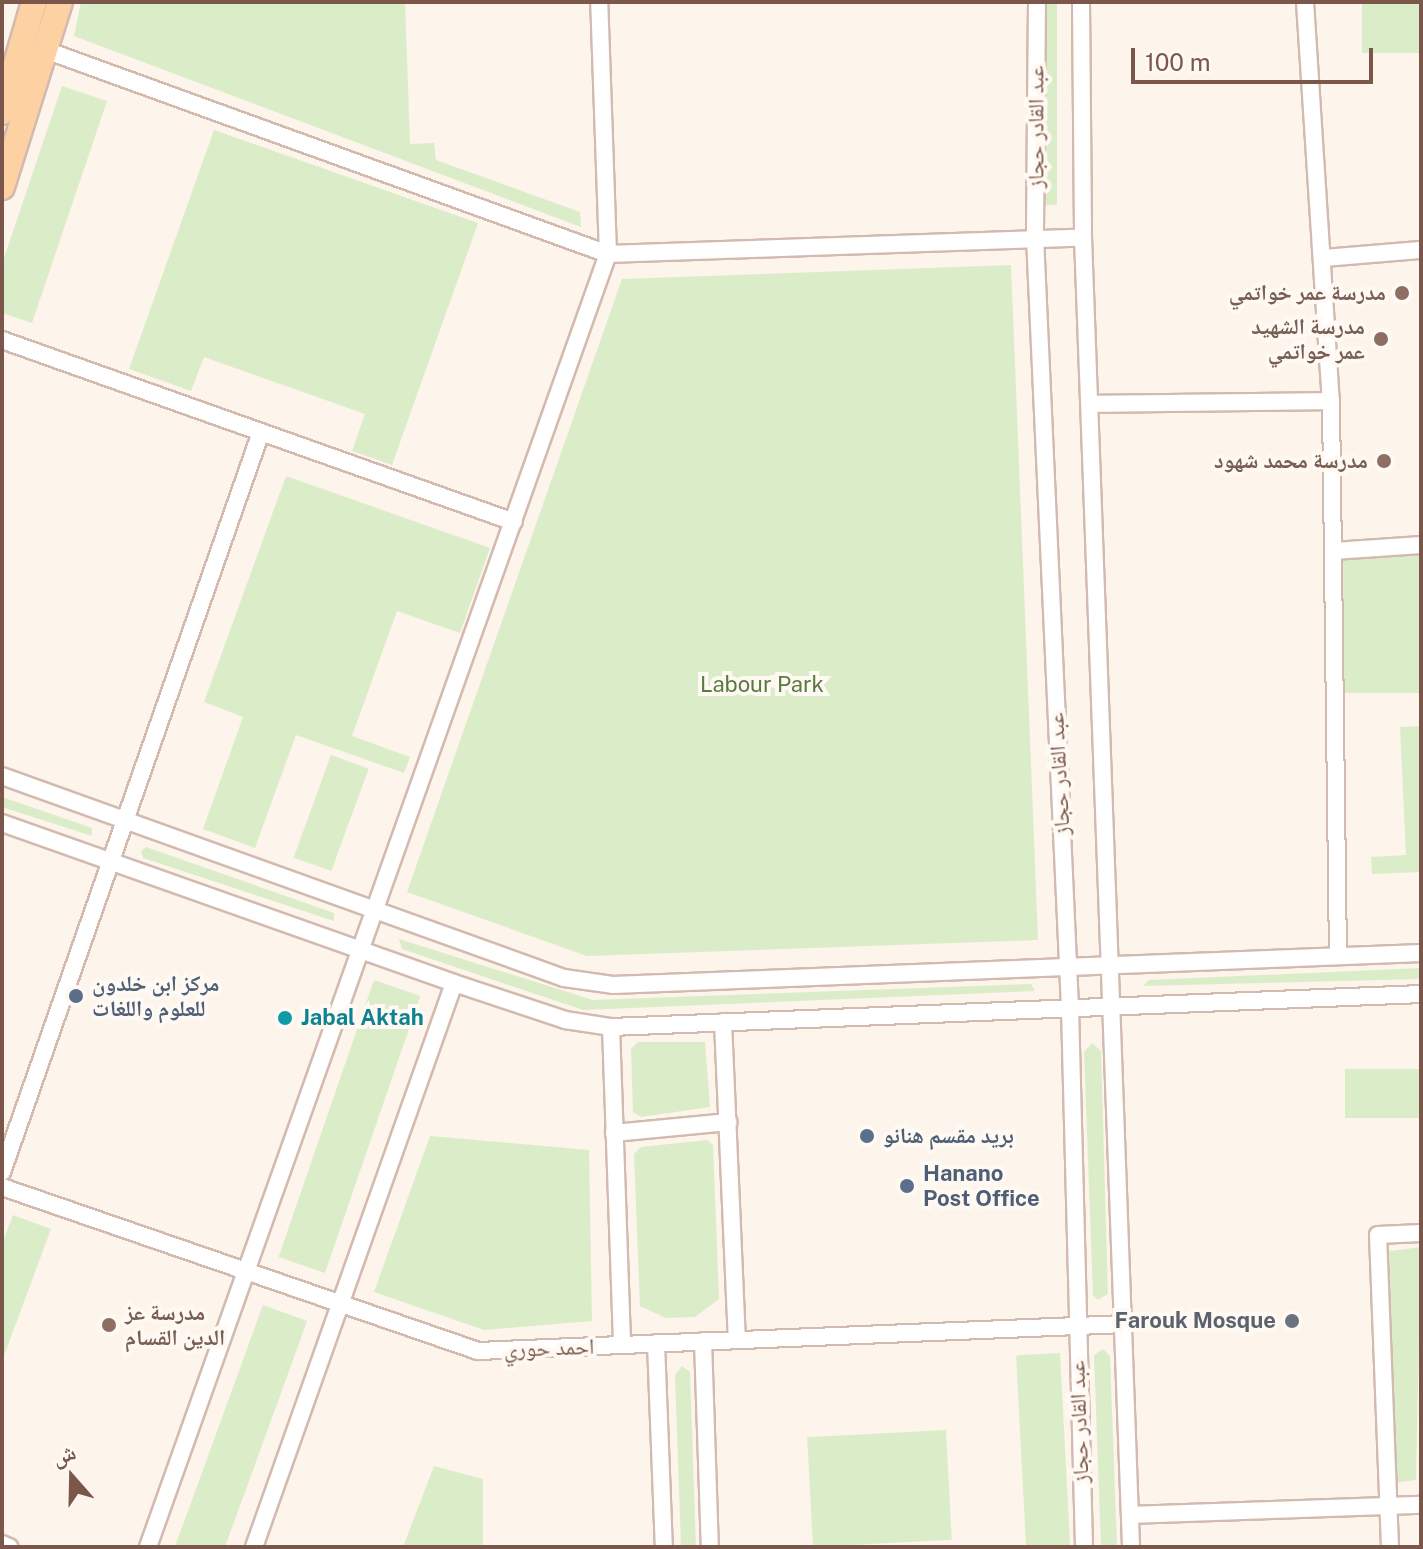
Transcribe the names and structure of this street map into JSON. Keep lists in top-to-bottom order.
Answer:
{
  "streets": {
    "street": ["عبد القادر حجاز", "احمد حوري"]
  },
  "crossings": [
    ["عبد القادر حجاز", "احمد حوري"]
  ],
  "parks": ["Labour Park"],
  "places": [
    "مدرسة عمر خواتمي",
    "مدرسة الشهيد عمر خواتمي",
    "مدرسة محمد شهود",
    "مركز ابن خلدون للعلوم واللغات",
    "Jabal Aktah",
    "بريد مقسم هنانو",
    "Hanano Post Office",
    "Farouk Mosque",
    "مدرسة عز الدين القسام"
  ],
  "scale_bar": "100 m",
  "north": "top"
}
